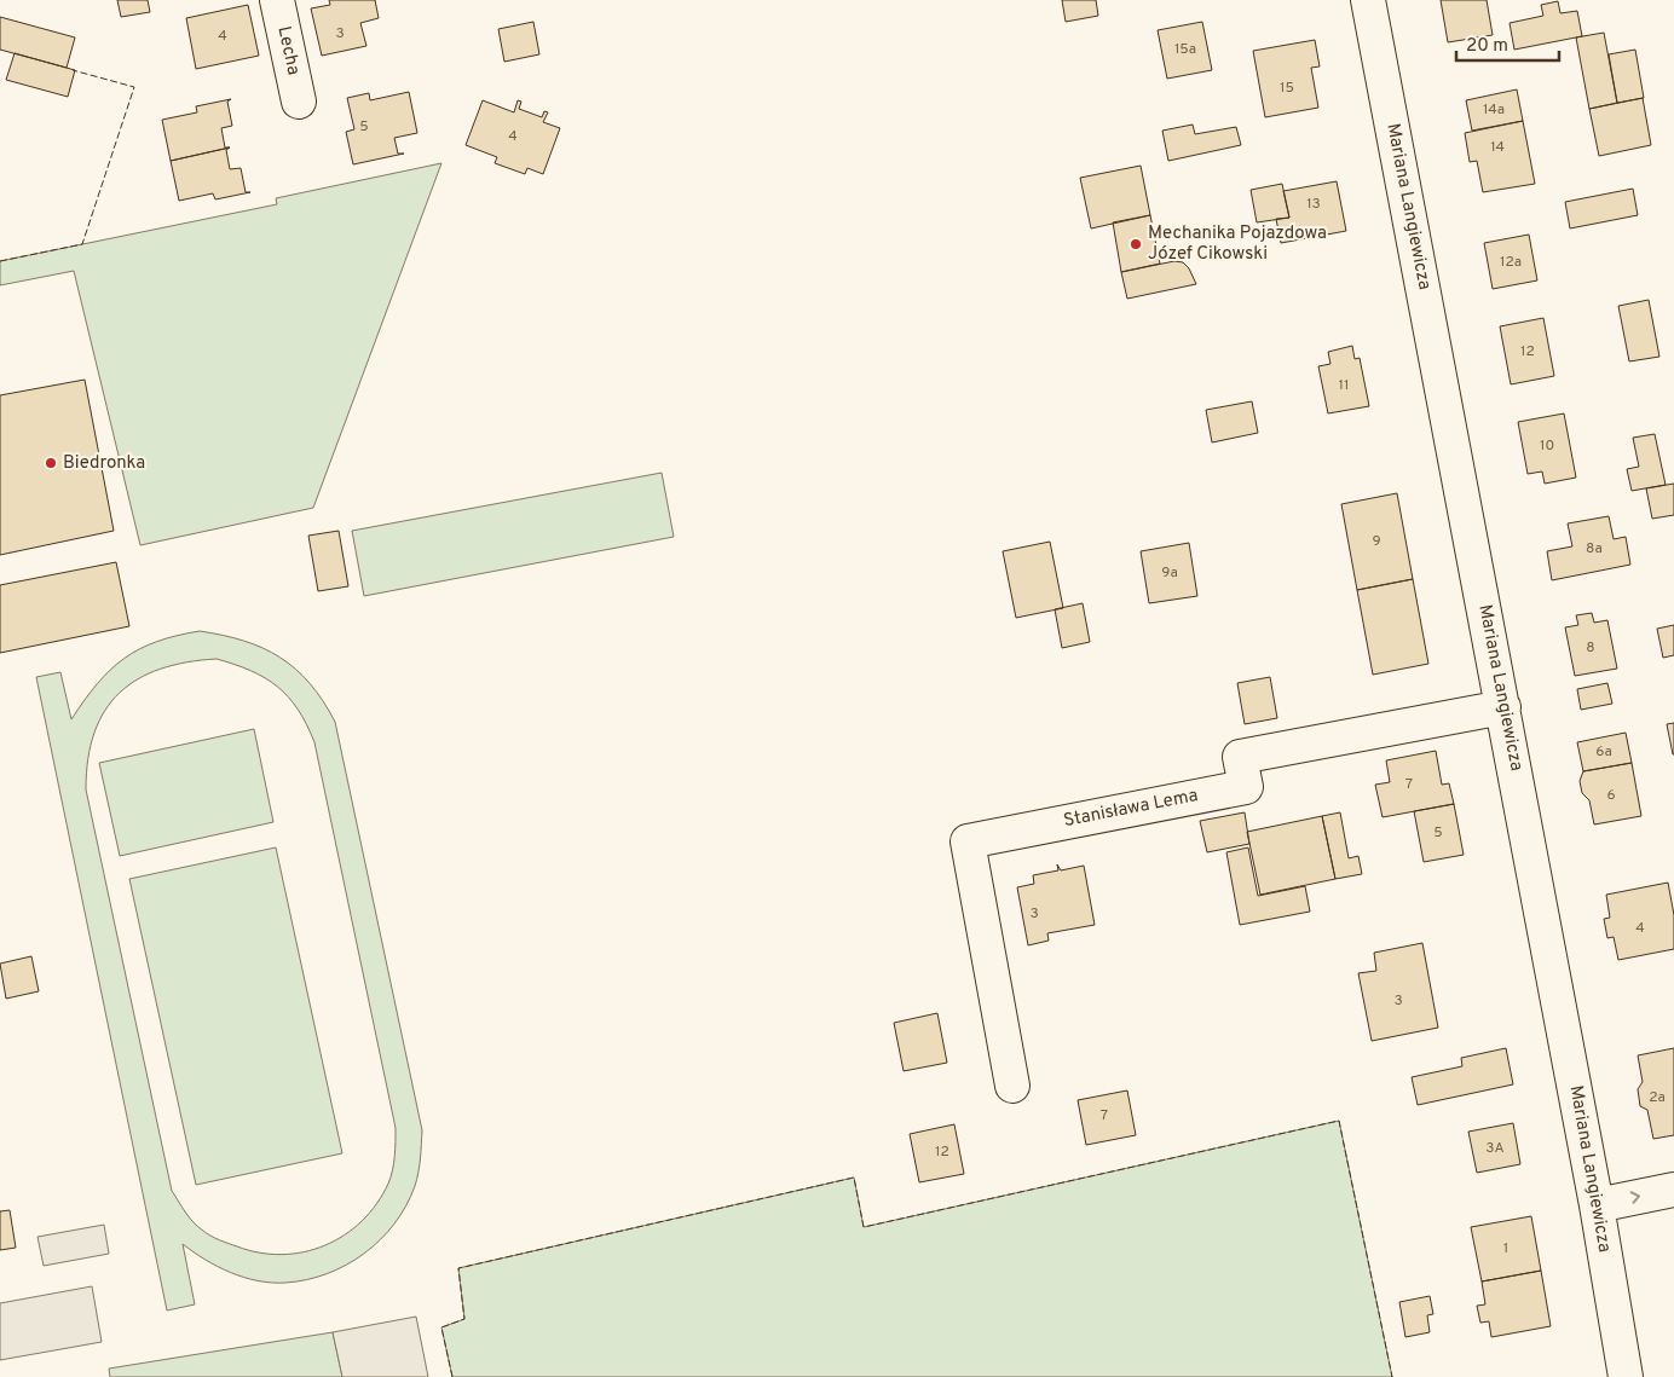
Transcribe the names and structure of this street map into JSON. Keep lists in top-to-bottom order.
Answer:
{
  "streets": {
    "street": ["Lecha", "Mariana Langiewicza", "Stanisława Lema"]
  },
  "crossings": [
    ["Mariana Langiewicza", "Stanisława Lema"]
  ],
  "places": ["Mechanika Pojazdowa Józef Cikowski", "Biedronka"],
  "house_numbers": [
    "3",
    "4",
    "15a",
    "15",
    "14a",
    "5",
    "4",
    "14",
    "13",
    "12a",
    "12",
    "11",
    "10",
    "9",
    "8a",
    "9a",
    "8",
    "6a",
    "7",
    "6",
    "5",
    "3",
    "4",
    "3",
    "2a",
    "7",
    "3A",
    "12",
    "1"
  ],
  "scale_bar": "20 m"
}
